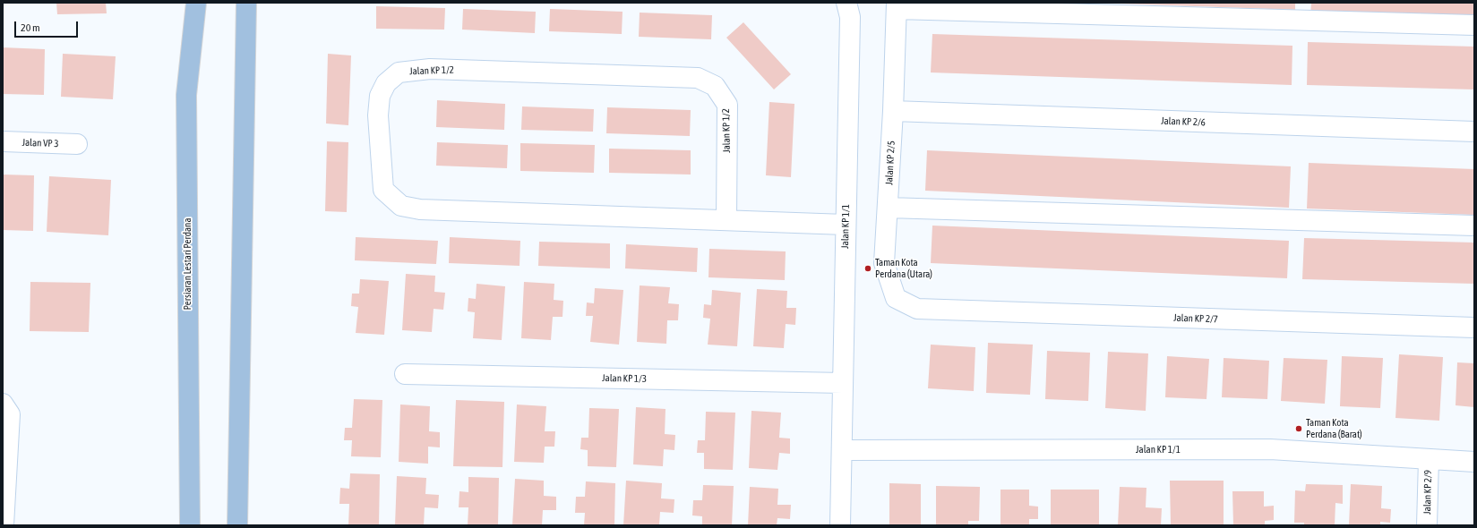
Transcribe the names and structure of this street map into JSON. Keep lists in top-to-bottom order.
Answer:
{
  "streets": {
    "main road": ["Persiaran Lestari Perdana"],
    "street": [
      "Jalan KP 1/2",
      "Jalan KP 2/6",
      "Jalan VP 3",
      "Jalan KP 2/5",
      "Jalan KP 1/1",
      "Jalan KP 2/7",
      "Jalan KP 1/3",
      "Jalan KP 2/9"
    ]
  },
  "crossings": [
    ["Jalan KP 1/2", "Jalan KP 1/1"],
    ["Jalan KP 2/6", "Jalan KP 2/5"],
    ["Jalan KP 2/5", "Jalan KP 2/7"],
    ["Jalan KP 1/1", "Jalan KP 1/3"],
    ["Jalan KP 1/1", "Jalan KP 2/9"]
  ],
  "places": ["Taman Kota Perdana (Utara)", "Taman Kota Perdana (Barat)"],
  "scale_bar": "20 m"
}
